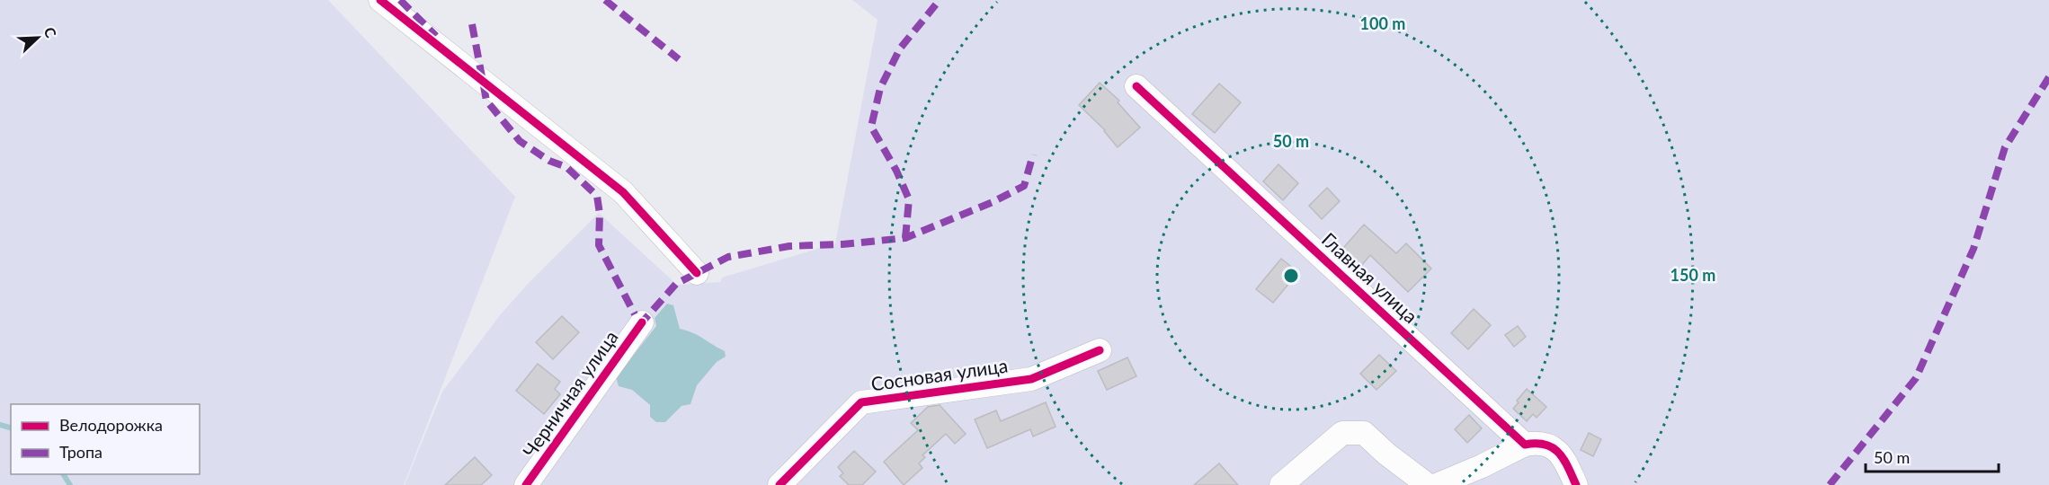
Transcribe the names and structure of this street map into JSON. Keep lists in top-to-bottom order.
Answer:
{
  "streets": {
    "street": ["Главная улица", "Сосновая улица", "Черничная улица"]
  },
  "legend": ["Велодорожка", "Тропа"],
  "scale_bar": "50 m",
  "north": "top right",
  "rings": ["100 m", "50 m", "150 m"]
}
